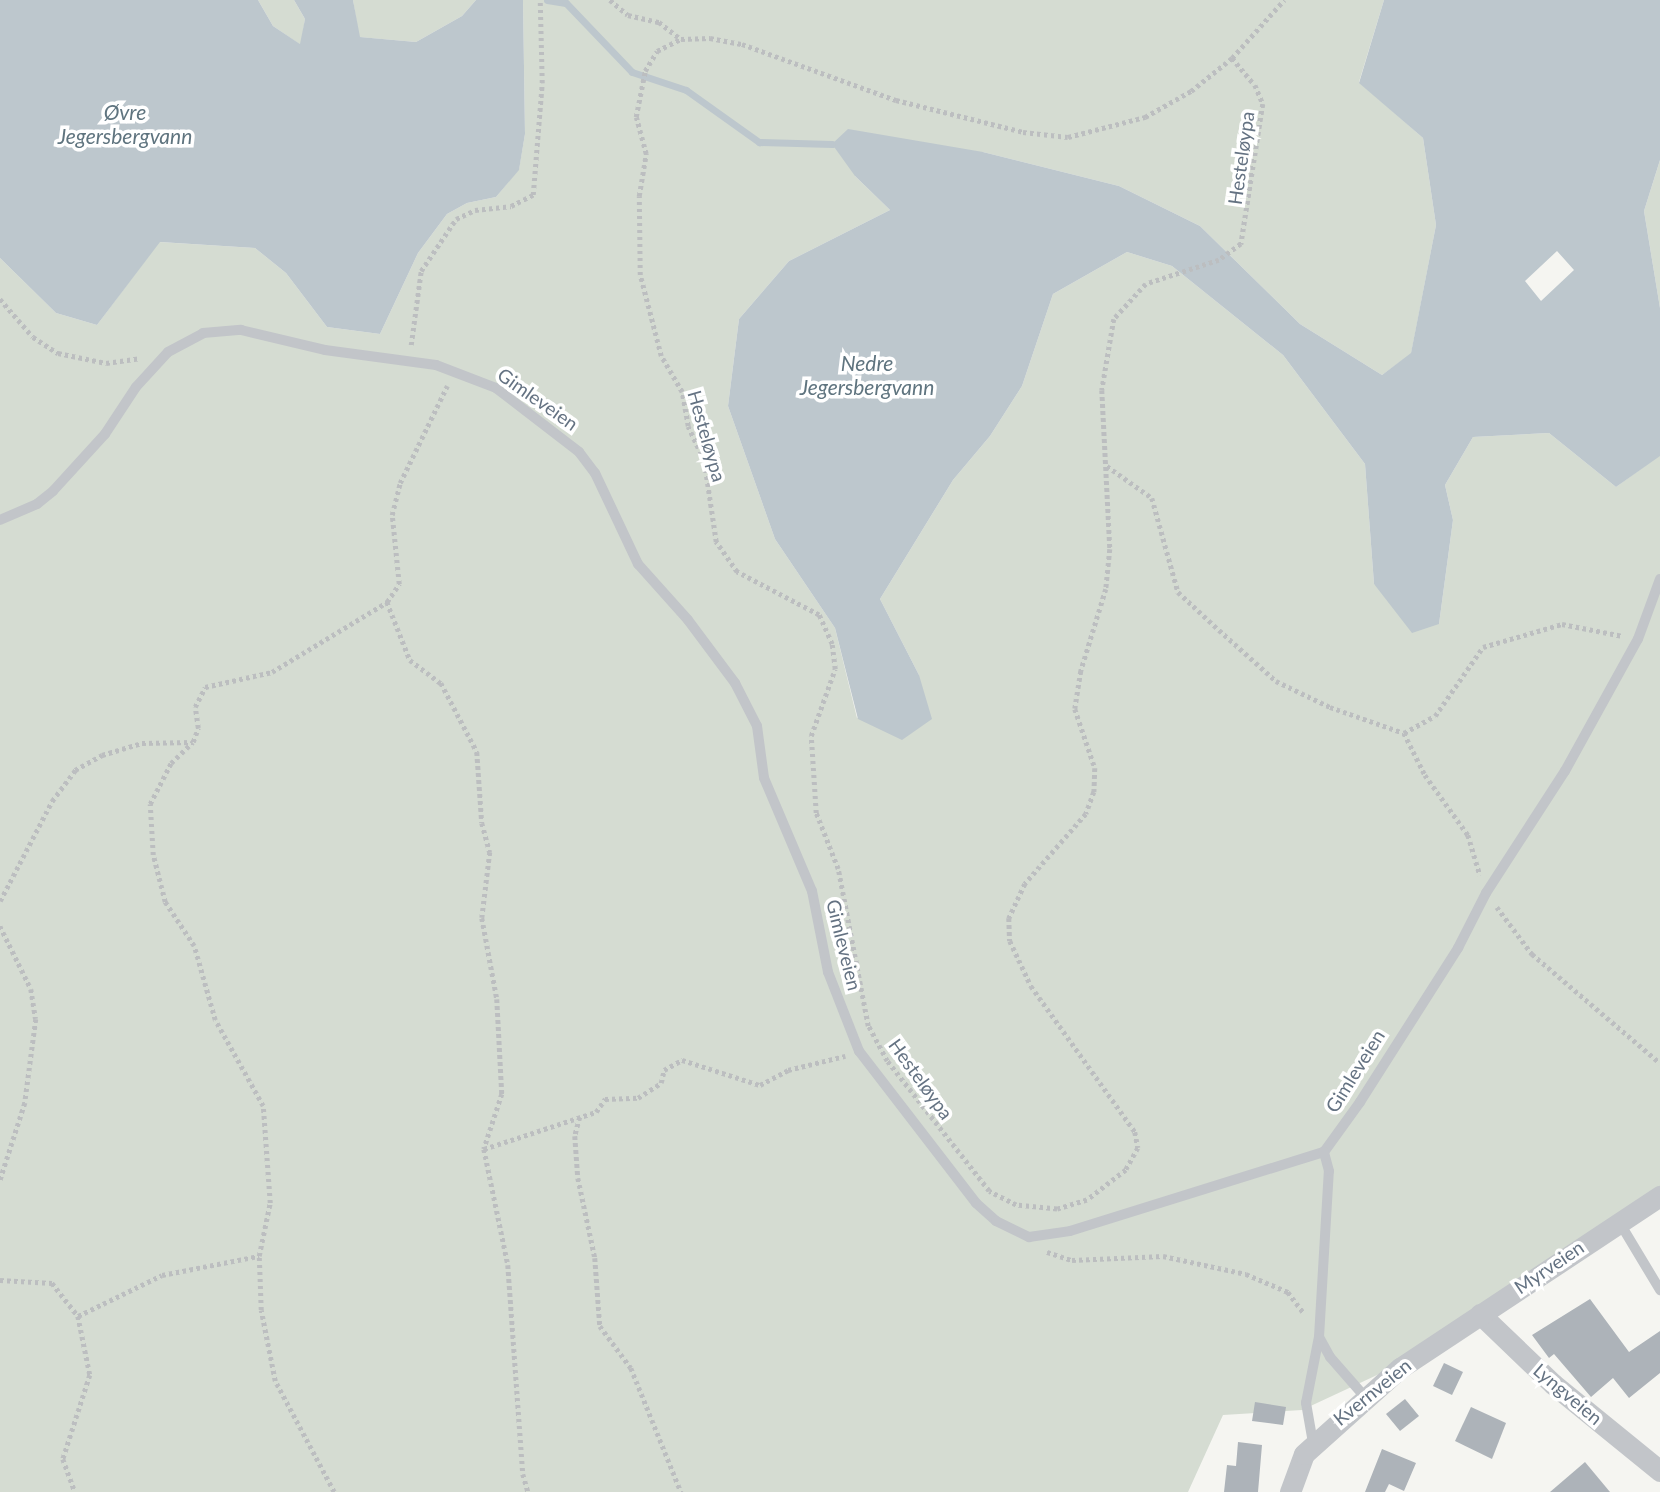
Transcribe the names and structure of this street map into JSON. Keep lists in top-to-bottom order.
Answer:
{
  "streets": {
    "street": ["Myrveien", "Kvernveien", "Lyngveien"],
    "lane": ["Gimleveien"],
    "path": ["Hesteløypa"]
  },
  "crossings": [
    ["Myrveien", "Kvernveien"],
    ["Myrveien", "Lyngveien"],
    ["Kvernveien", "Lyngveien"]
  ],
  "water": ["Øvre Jegersbergvann", "Nedre Jegersbergvann"]
}
